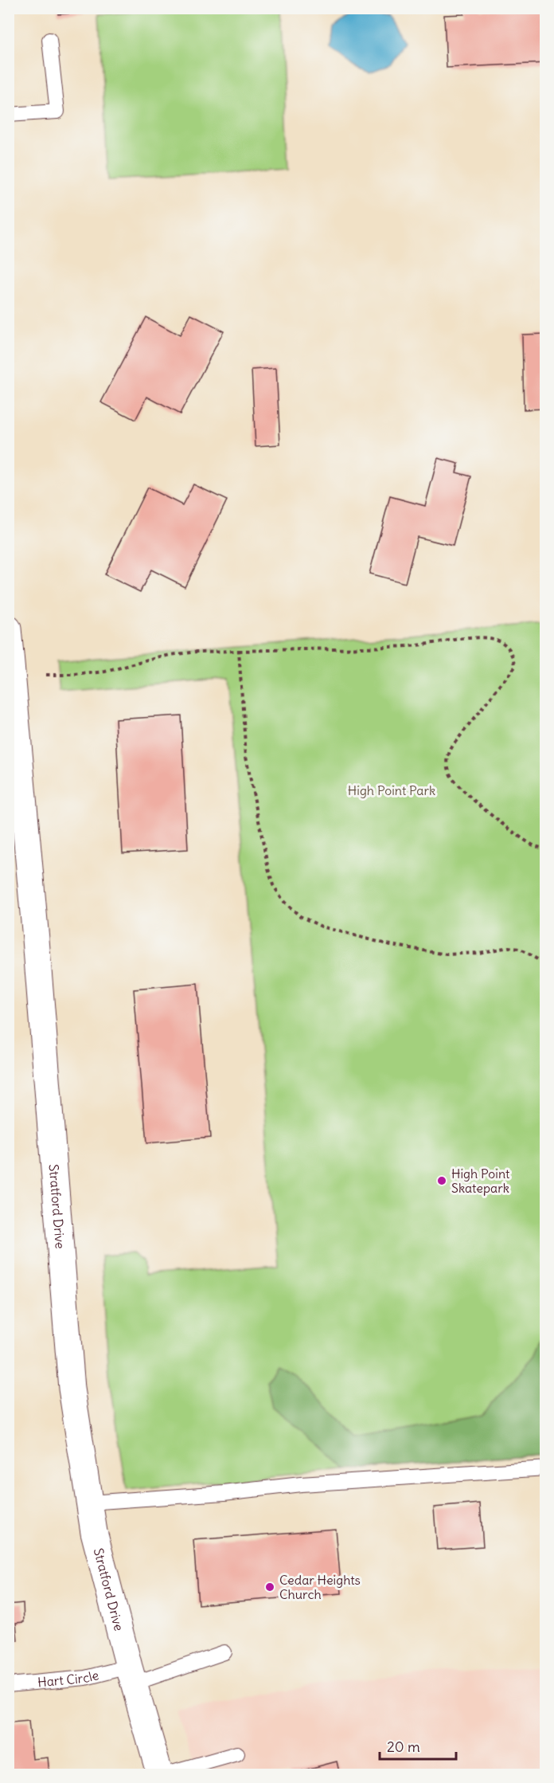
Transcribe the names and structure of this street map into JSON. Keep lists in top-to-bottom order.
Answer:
{
  "streets": {
    "street": ["Stratford Drive"],
    "lane": ["Hart Circle"]
  },
  "crossings": [
    ["Stratford Drive", "Hart Circle"]
  ],
  "parks": ["High Point Park"],
  "places": ["High Point Skatepark", "Cedar Heights Church"],
  "scale_bar": "20 m"
}
